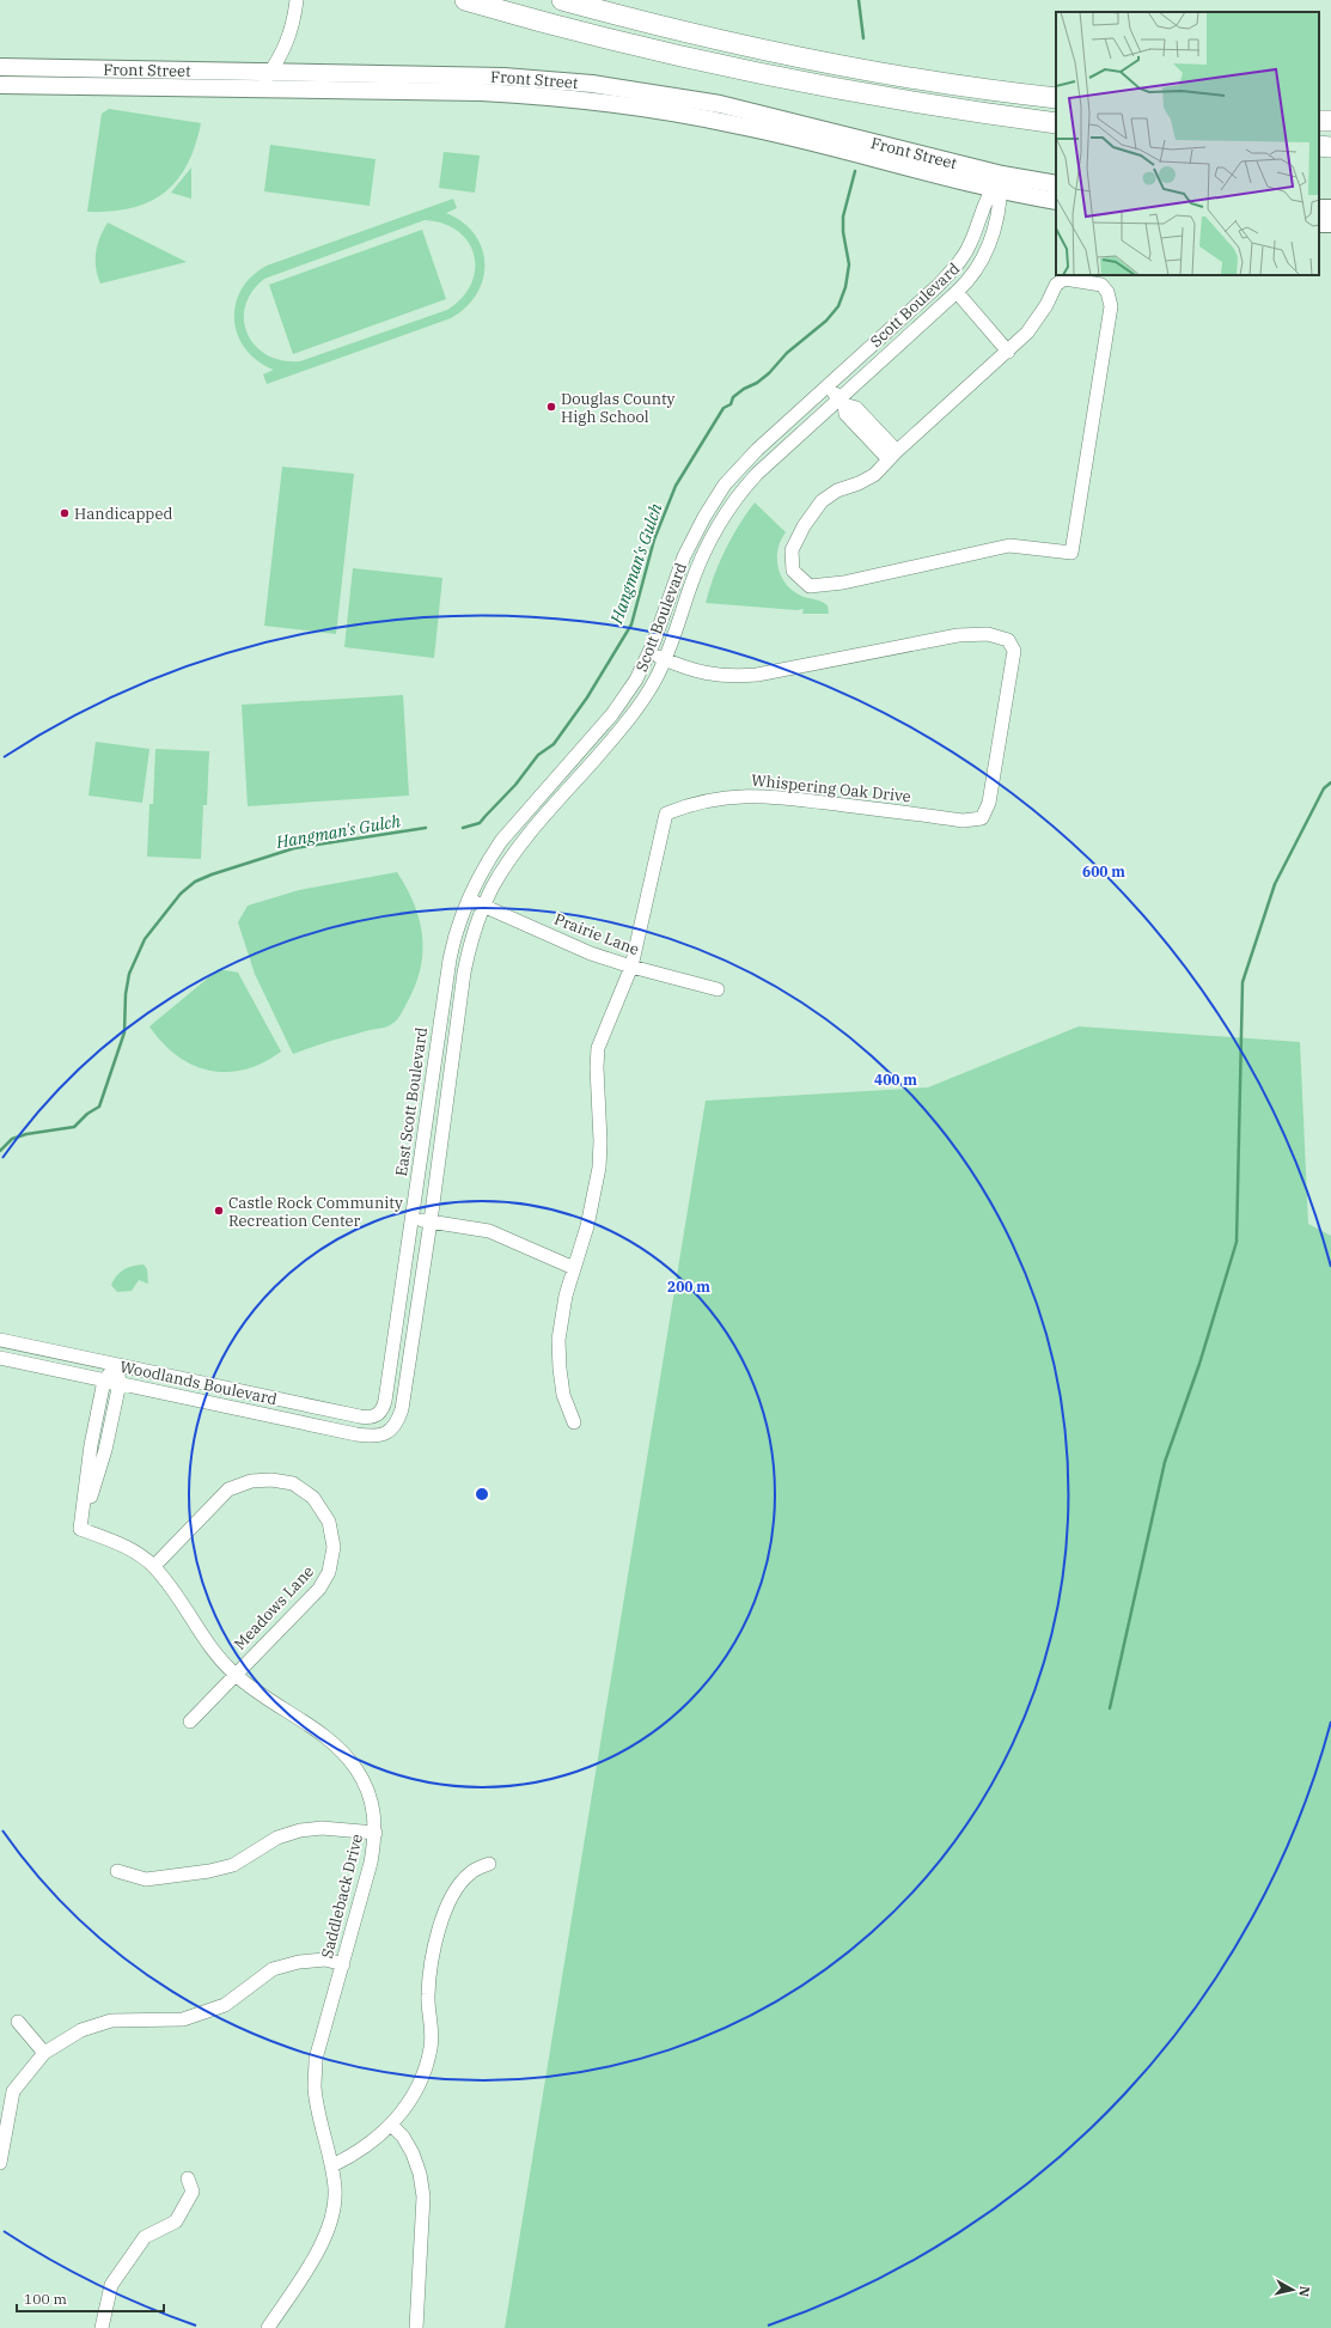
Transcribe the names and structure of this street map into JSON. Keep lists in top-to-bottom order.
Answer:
{
  "streets": {
    "main road": ["Front Street"],
    "street": [
      "Scott Boulevard",
      "Whispering Oak Drive",
      "Prairie Lane",
      "East Scott Boulevard",
      "Woodlands Boulevard",
      "Meadows Lane",
      "Saddleback Drive"
    ]
  },
  "crossings": [
    ["Front Street", "Scott Boulevard"],
    ["Scott Boulevard", "Whispering Oak Drive"],
    ["Scott Boulevard", "Prairie Lane"],
    ["Scott Boulevard", "East Scott Boulevard"],
    ["Whispering Oak Drive", "Prairie Lane"],
    ["Prairie Lane", "East Scott Boulevard"],
    ["East Scott Boulevard", "Woodlands Boulevard"],
    ["Meadows Lane", "Saddleback Drive"]
  ],
  "water": ["Hangman's Gulch"],
  "places": ["Douglas County High School", "Handicapped", "Castle Rock Community Recreation Center"],
  "scale_bar": "100 m",
  "north": "right",
  "rings": ["600 m", "400 m", "200 m"]
}
